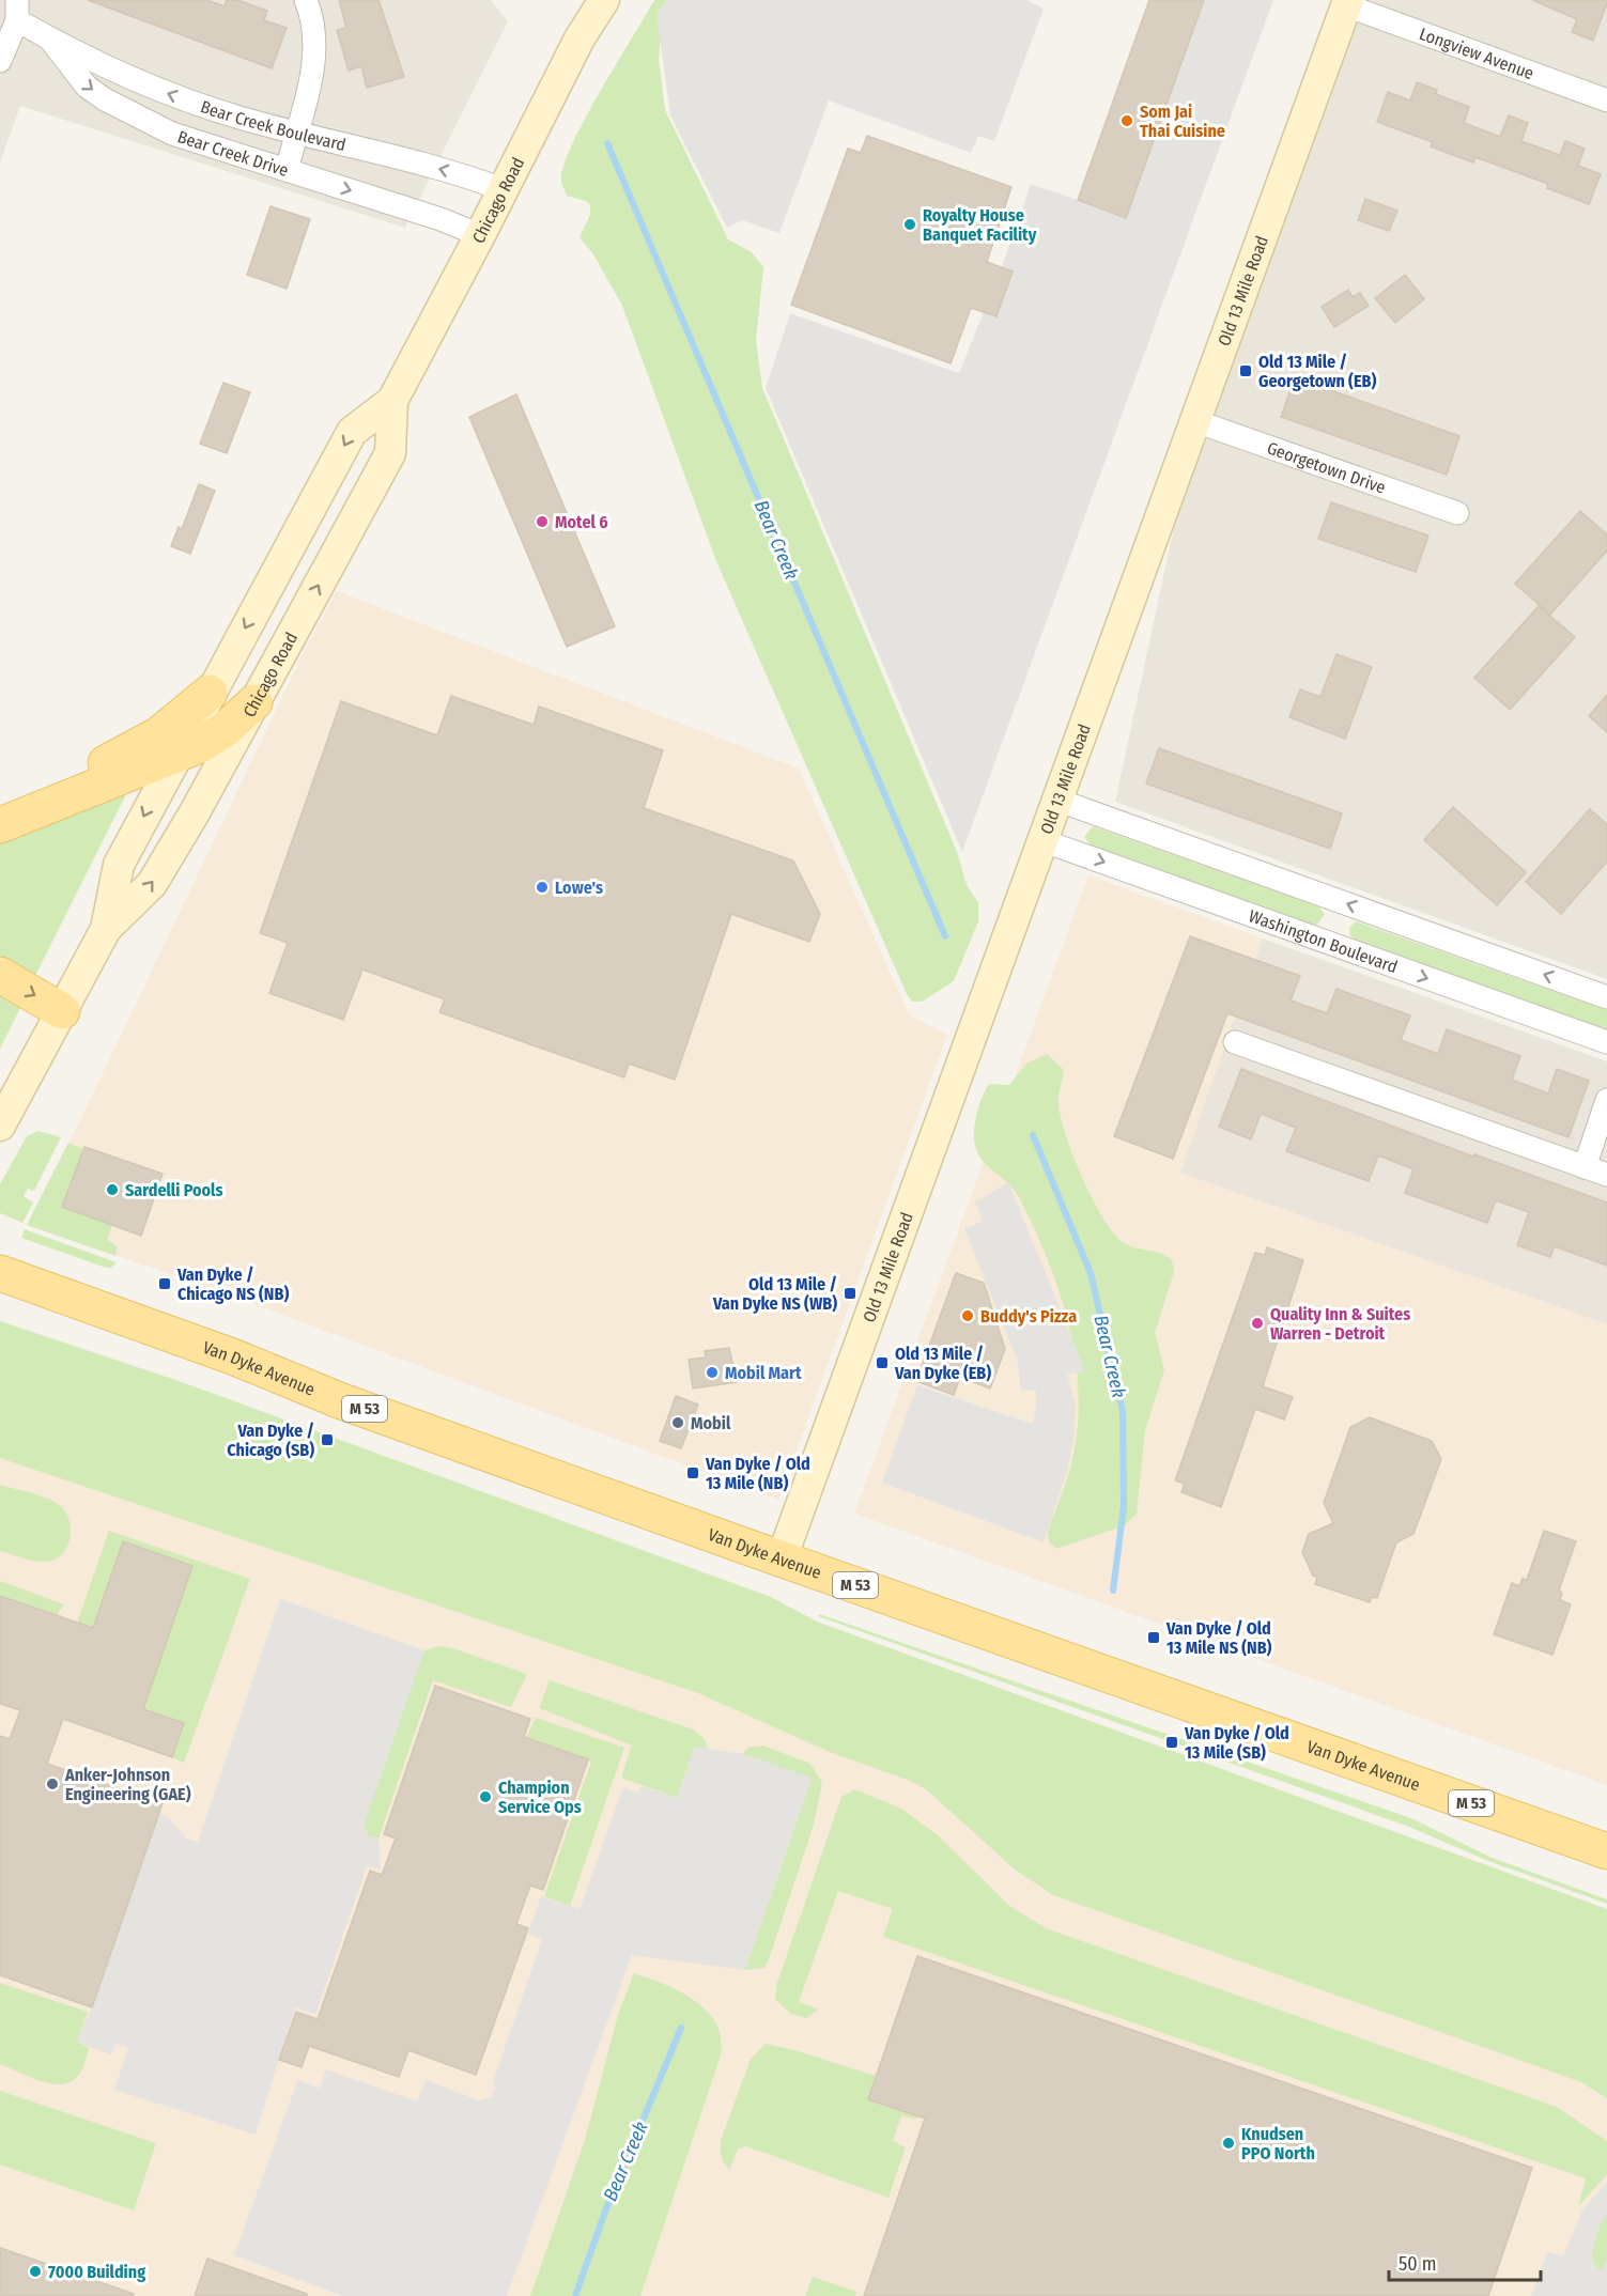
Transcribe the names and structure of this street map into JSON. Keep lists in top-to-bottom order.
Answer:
{
  "streets": {
    "main road": [
      "Chicago Road",
      "Old 13 Mile Road",
      "Van Dyke Avenue",
      "M 53"
    ],
    "street": [
      "Longview Avenue",
      "Bear Creek Boulevard",
      "Bear Creek Drive",
      "Georgetown Drive",
      "Washington Boulevard"
    ]
  },
  "crossings": [
    ["Longview Avenue", "Old 13 Mile Road"],
    ["Bear Creek Boulevard", "Bear Creek Drive"],
    ["Bear Creek Boulevard", "Chicago Road"],
    ["Bear Creek Drive", "Chicago Road"],
    ["Old 13 Mile Road", "Georgetown Drive"],
    ["Old 13 Mile Road", "Washington Boulevard"],
    ["Old 13 Mile Road", "Van Dyke Avenue"]
  ],
  "one_way": ["Bear Creek Boulevard", "Bear Creek Drive"],
  "water": ["Bear Creek"],
  "places": {
    "other": [
      "Som Jai Thai Cuisine",
      "Royalty House Banquet Facility",
      "Motel 6",
      "Lowe's",
      "Sardelli Pools",
      "Buddy's Pizza",
      "Quality Inn & Suites Warren - Detroit",
      "Mobil Mart",
      "Mobil",
      "Anker-Johnson Engineering (GAE)",
      "Champion Service Ops",
      "Knudsen PPO North",
      "7000 Building"
    ],
    "transit": [
      "Old 13 Mile / Georgetown (EB)",
      "Van Dyke / Chicago NS (NB)",
      "Old 13 Mile / Van Dyke NS (WB)",
      "Old 13 Mile / Van Dyke (EB)",
      "Van Dyke / Chicago (SB)",
      "Van Dyke / Old 13 Mile (NB)",
      "Van Dyke / Old 13 Mile NS (NB)",
      "Van Dyke / Old 13 Mile (SB)"
    ]
  },
  "scale_bar": "50 m"
}
